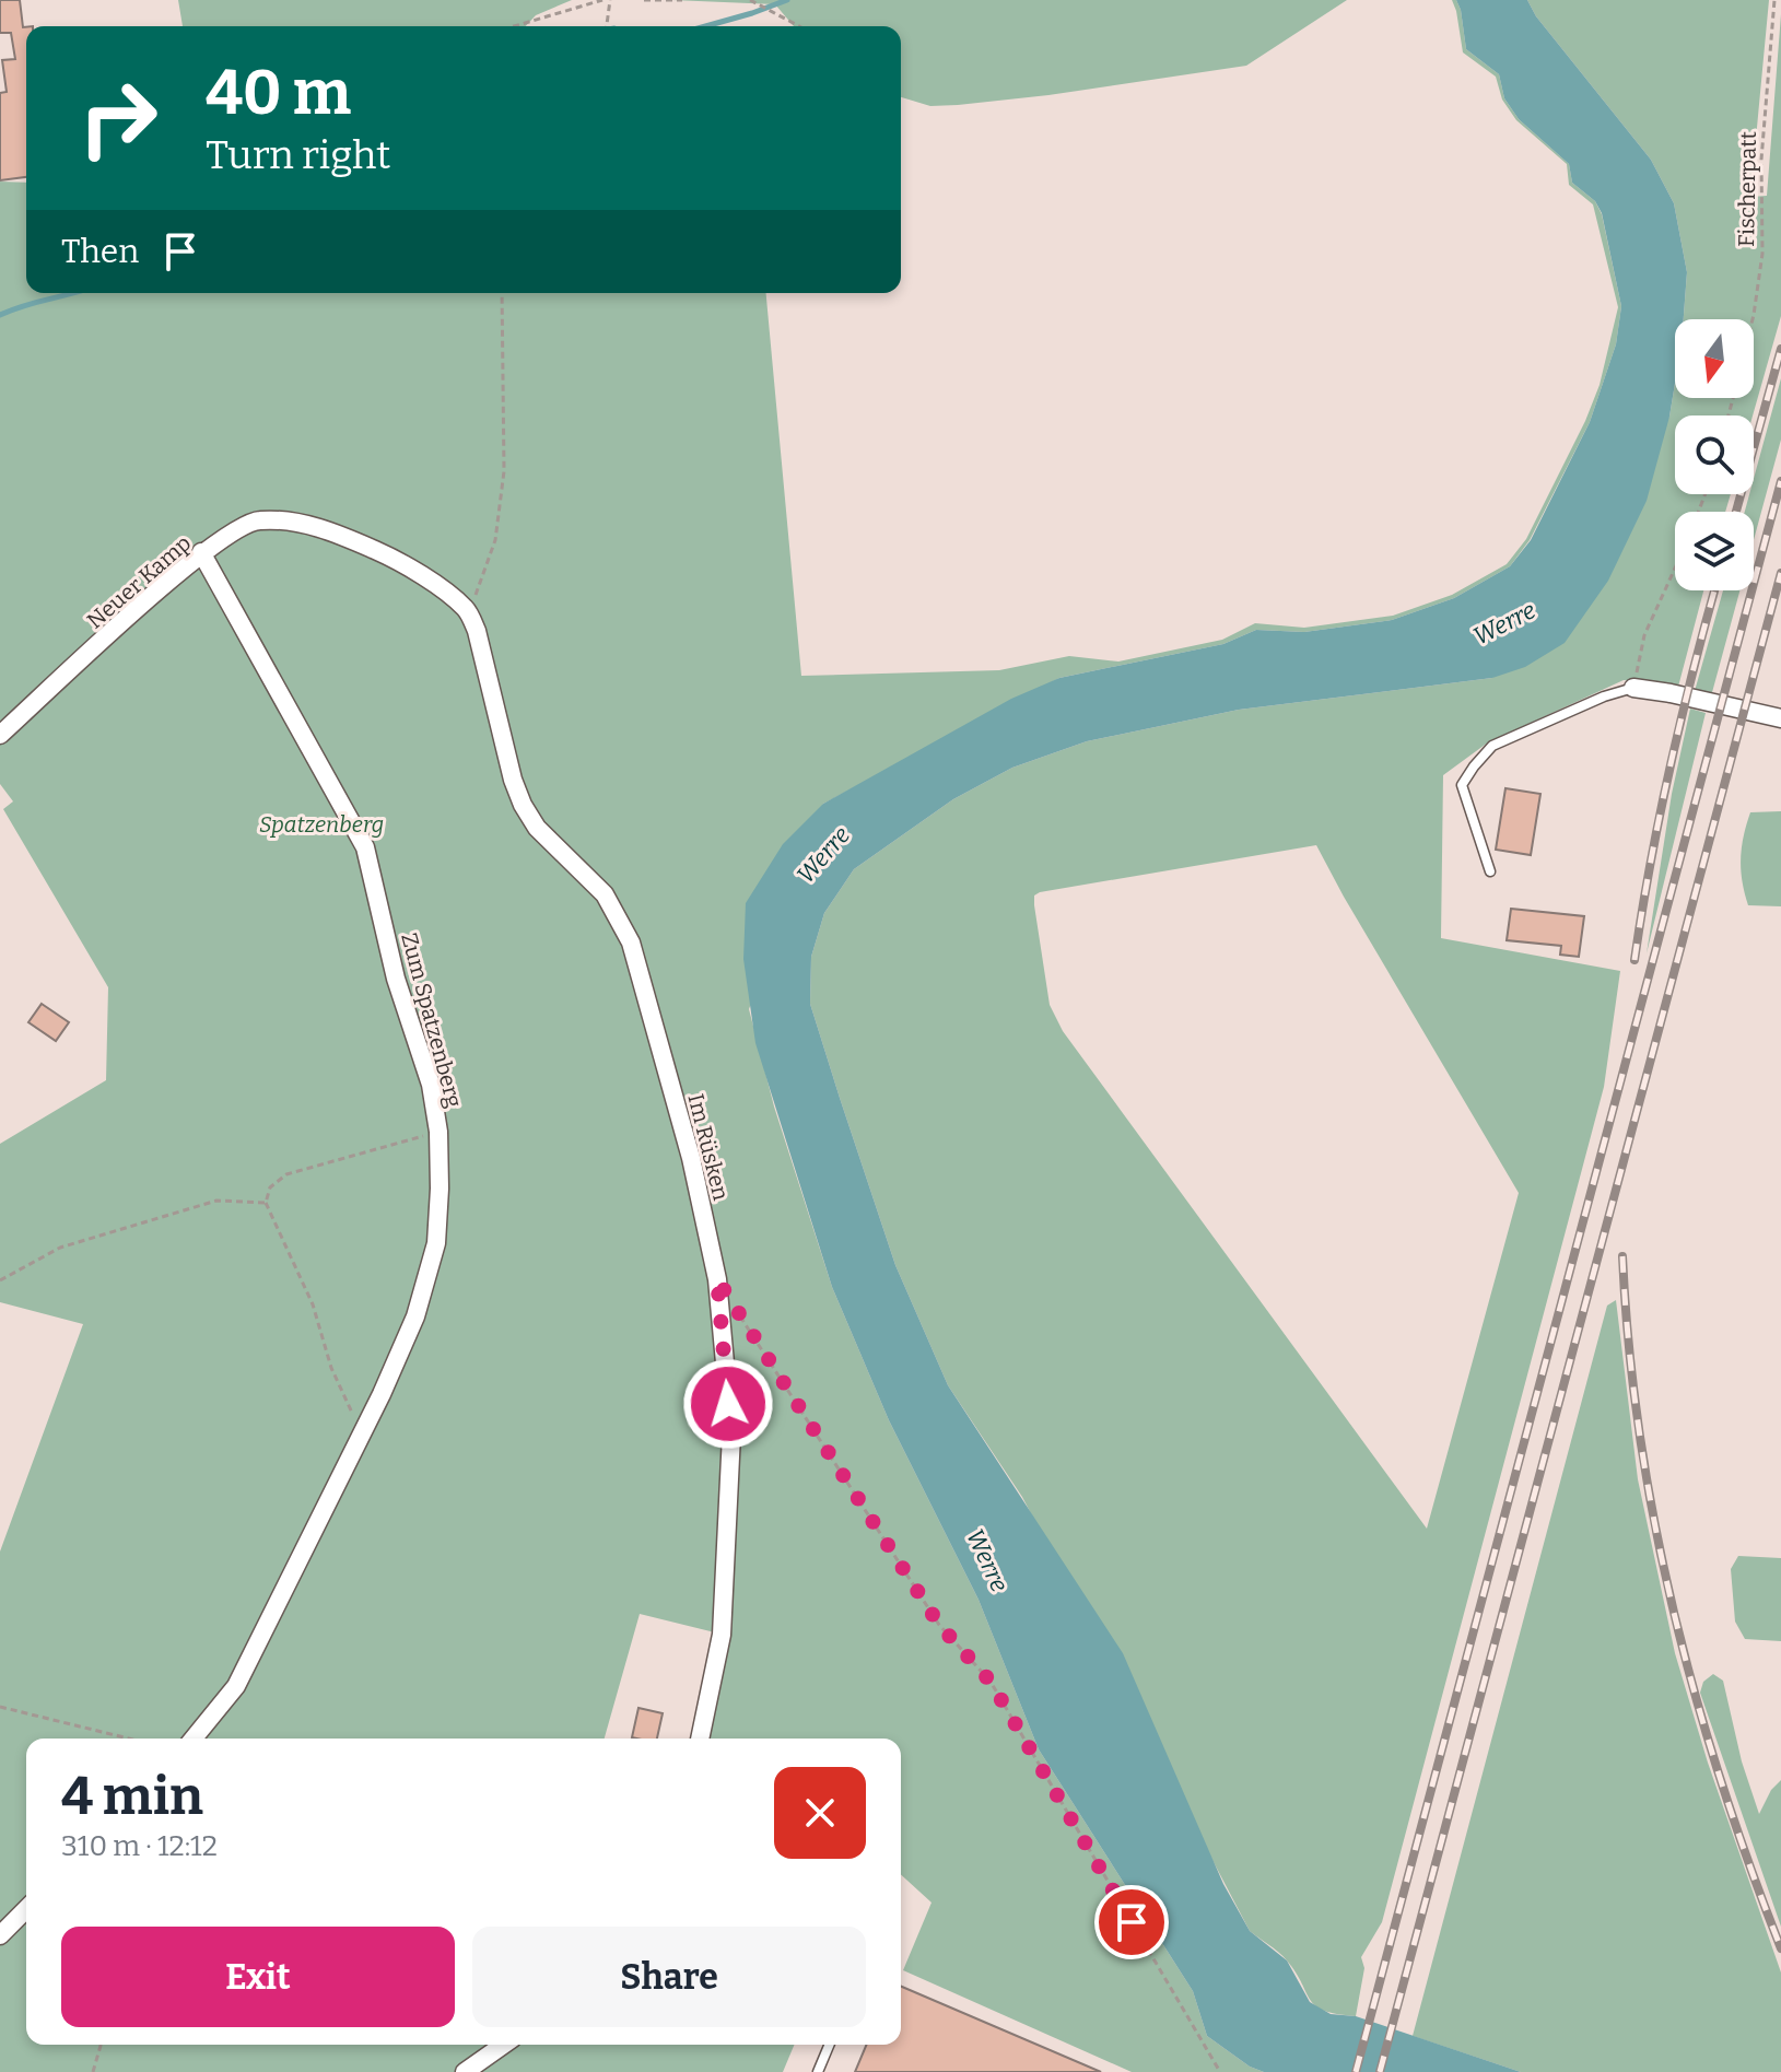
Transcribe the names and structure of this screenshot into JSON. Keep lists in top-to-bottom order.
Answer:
{
  "streets": {
    "street": ["Neuer Kamp", "Zum Spatzenberg", "Im Rüsken"],
    "path": ["Fischerpatt"]
  },
  "crossings": [
    ["Neuer Kamp", "Zum Spatzenberg"],
    ["Neuer Kamp", "Im Rüsken"]
  ],
  "water": ["Werre"],
  "parks": ["Spatzenberg"],
  "north": "bottom",
  "page": {
    "turn": ["40 m", "Turn right"],
    "then": "Then",
    "heading": ["4 min", "310 m · 12:12"],
    "buttons": ["Exit", "Share"]
  }
}
